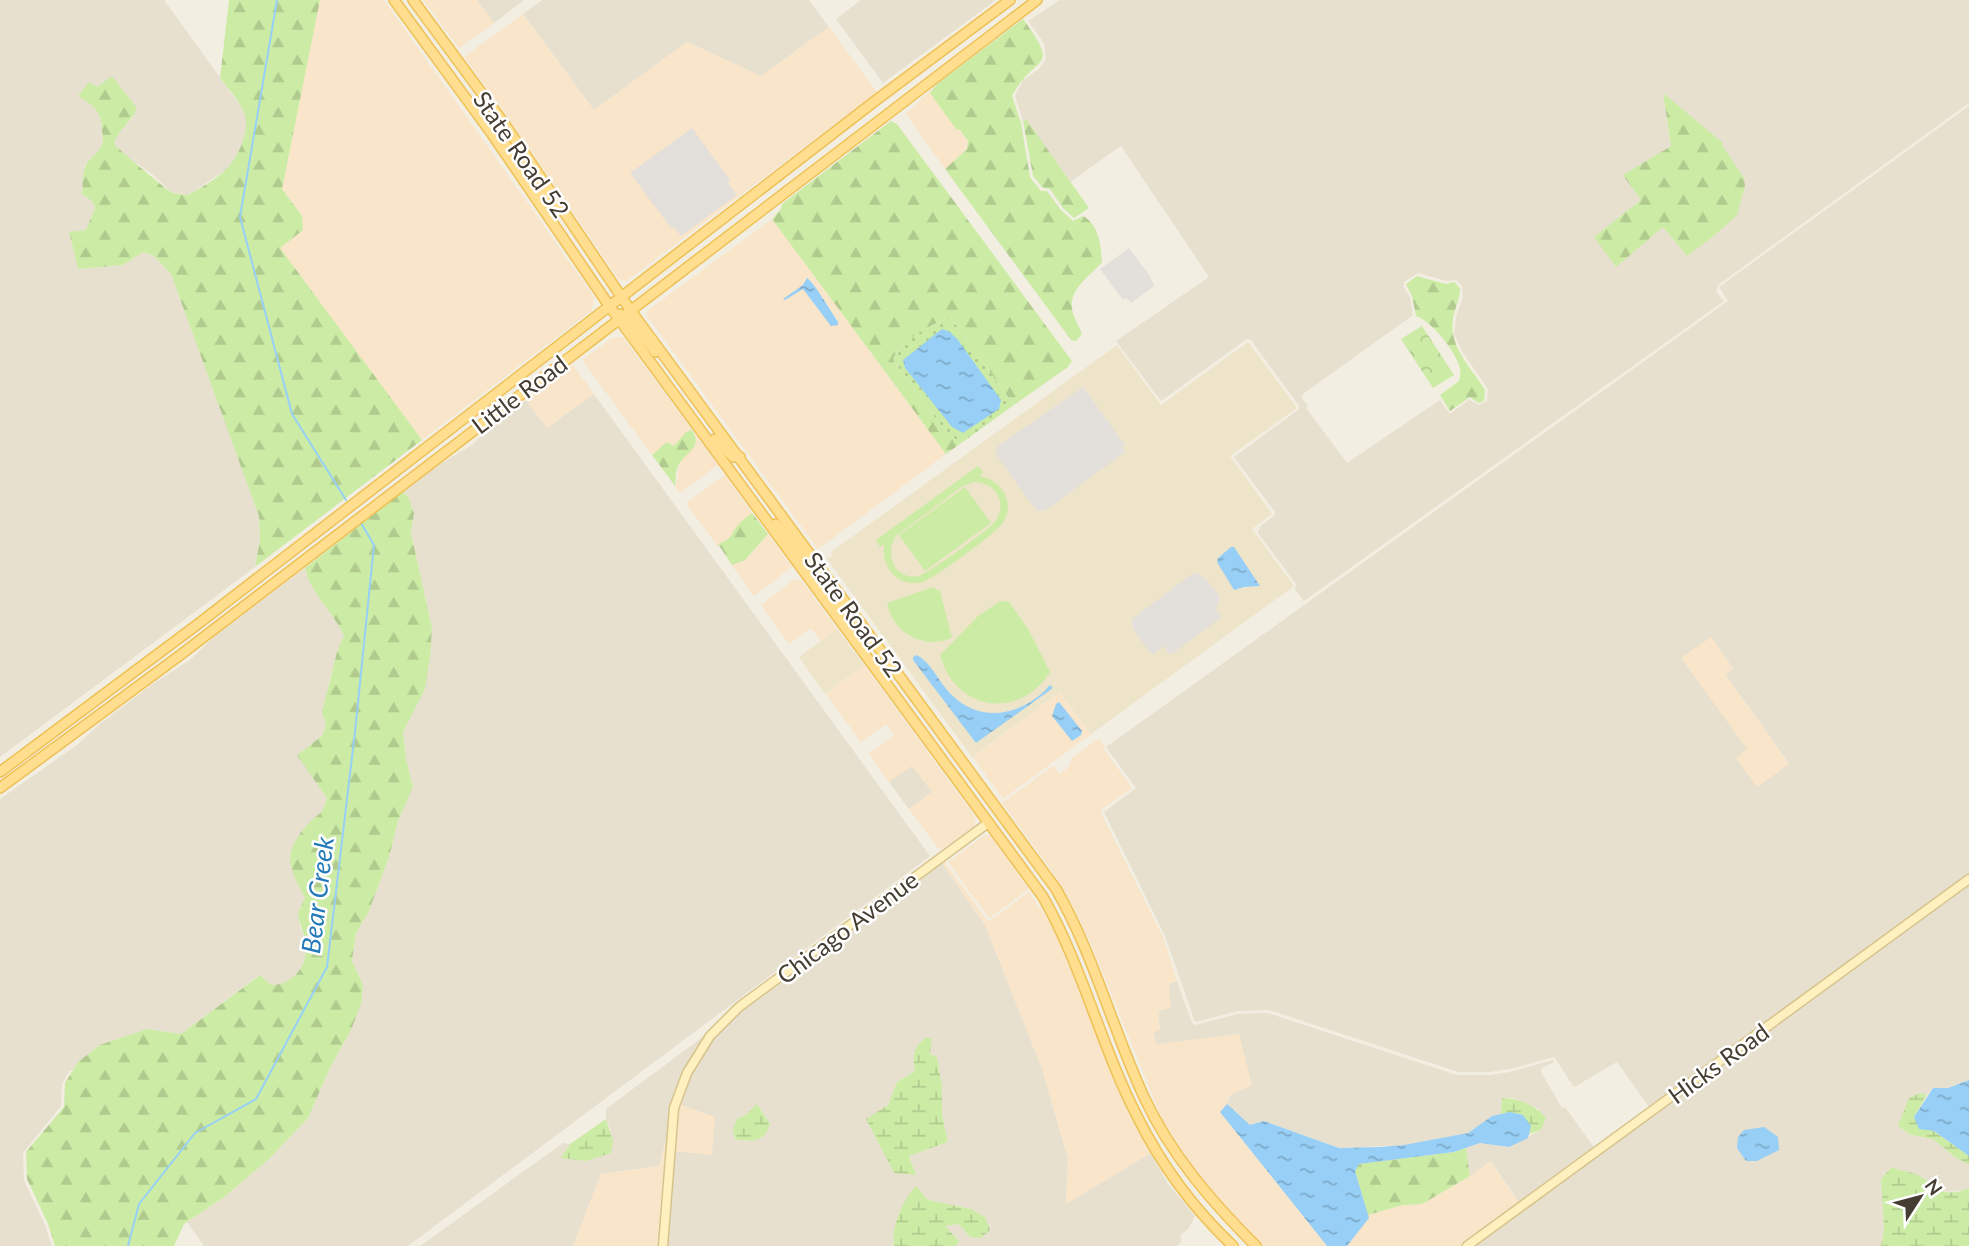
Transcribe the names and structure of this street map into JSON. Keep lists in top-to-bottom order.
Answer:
{
  "streets": {
    "main road": ["State Road 52", "Little Road"],
    "street": ["Chicago Avenue", "Hicks Road"]
  },
  "crossings": [
    ["State Road 52", "Little Road"],
    ["State Road 52", "Chicago Avenue"]
  ],
  "water": ["Bear Creek"],
  "north": "top right"
}
